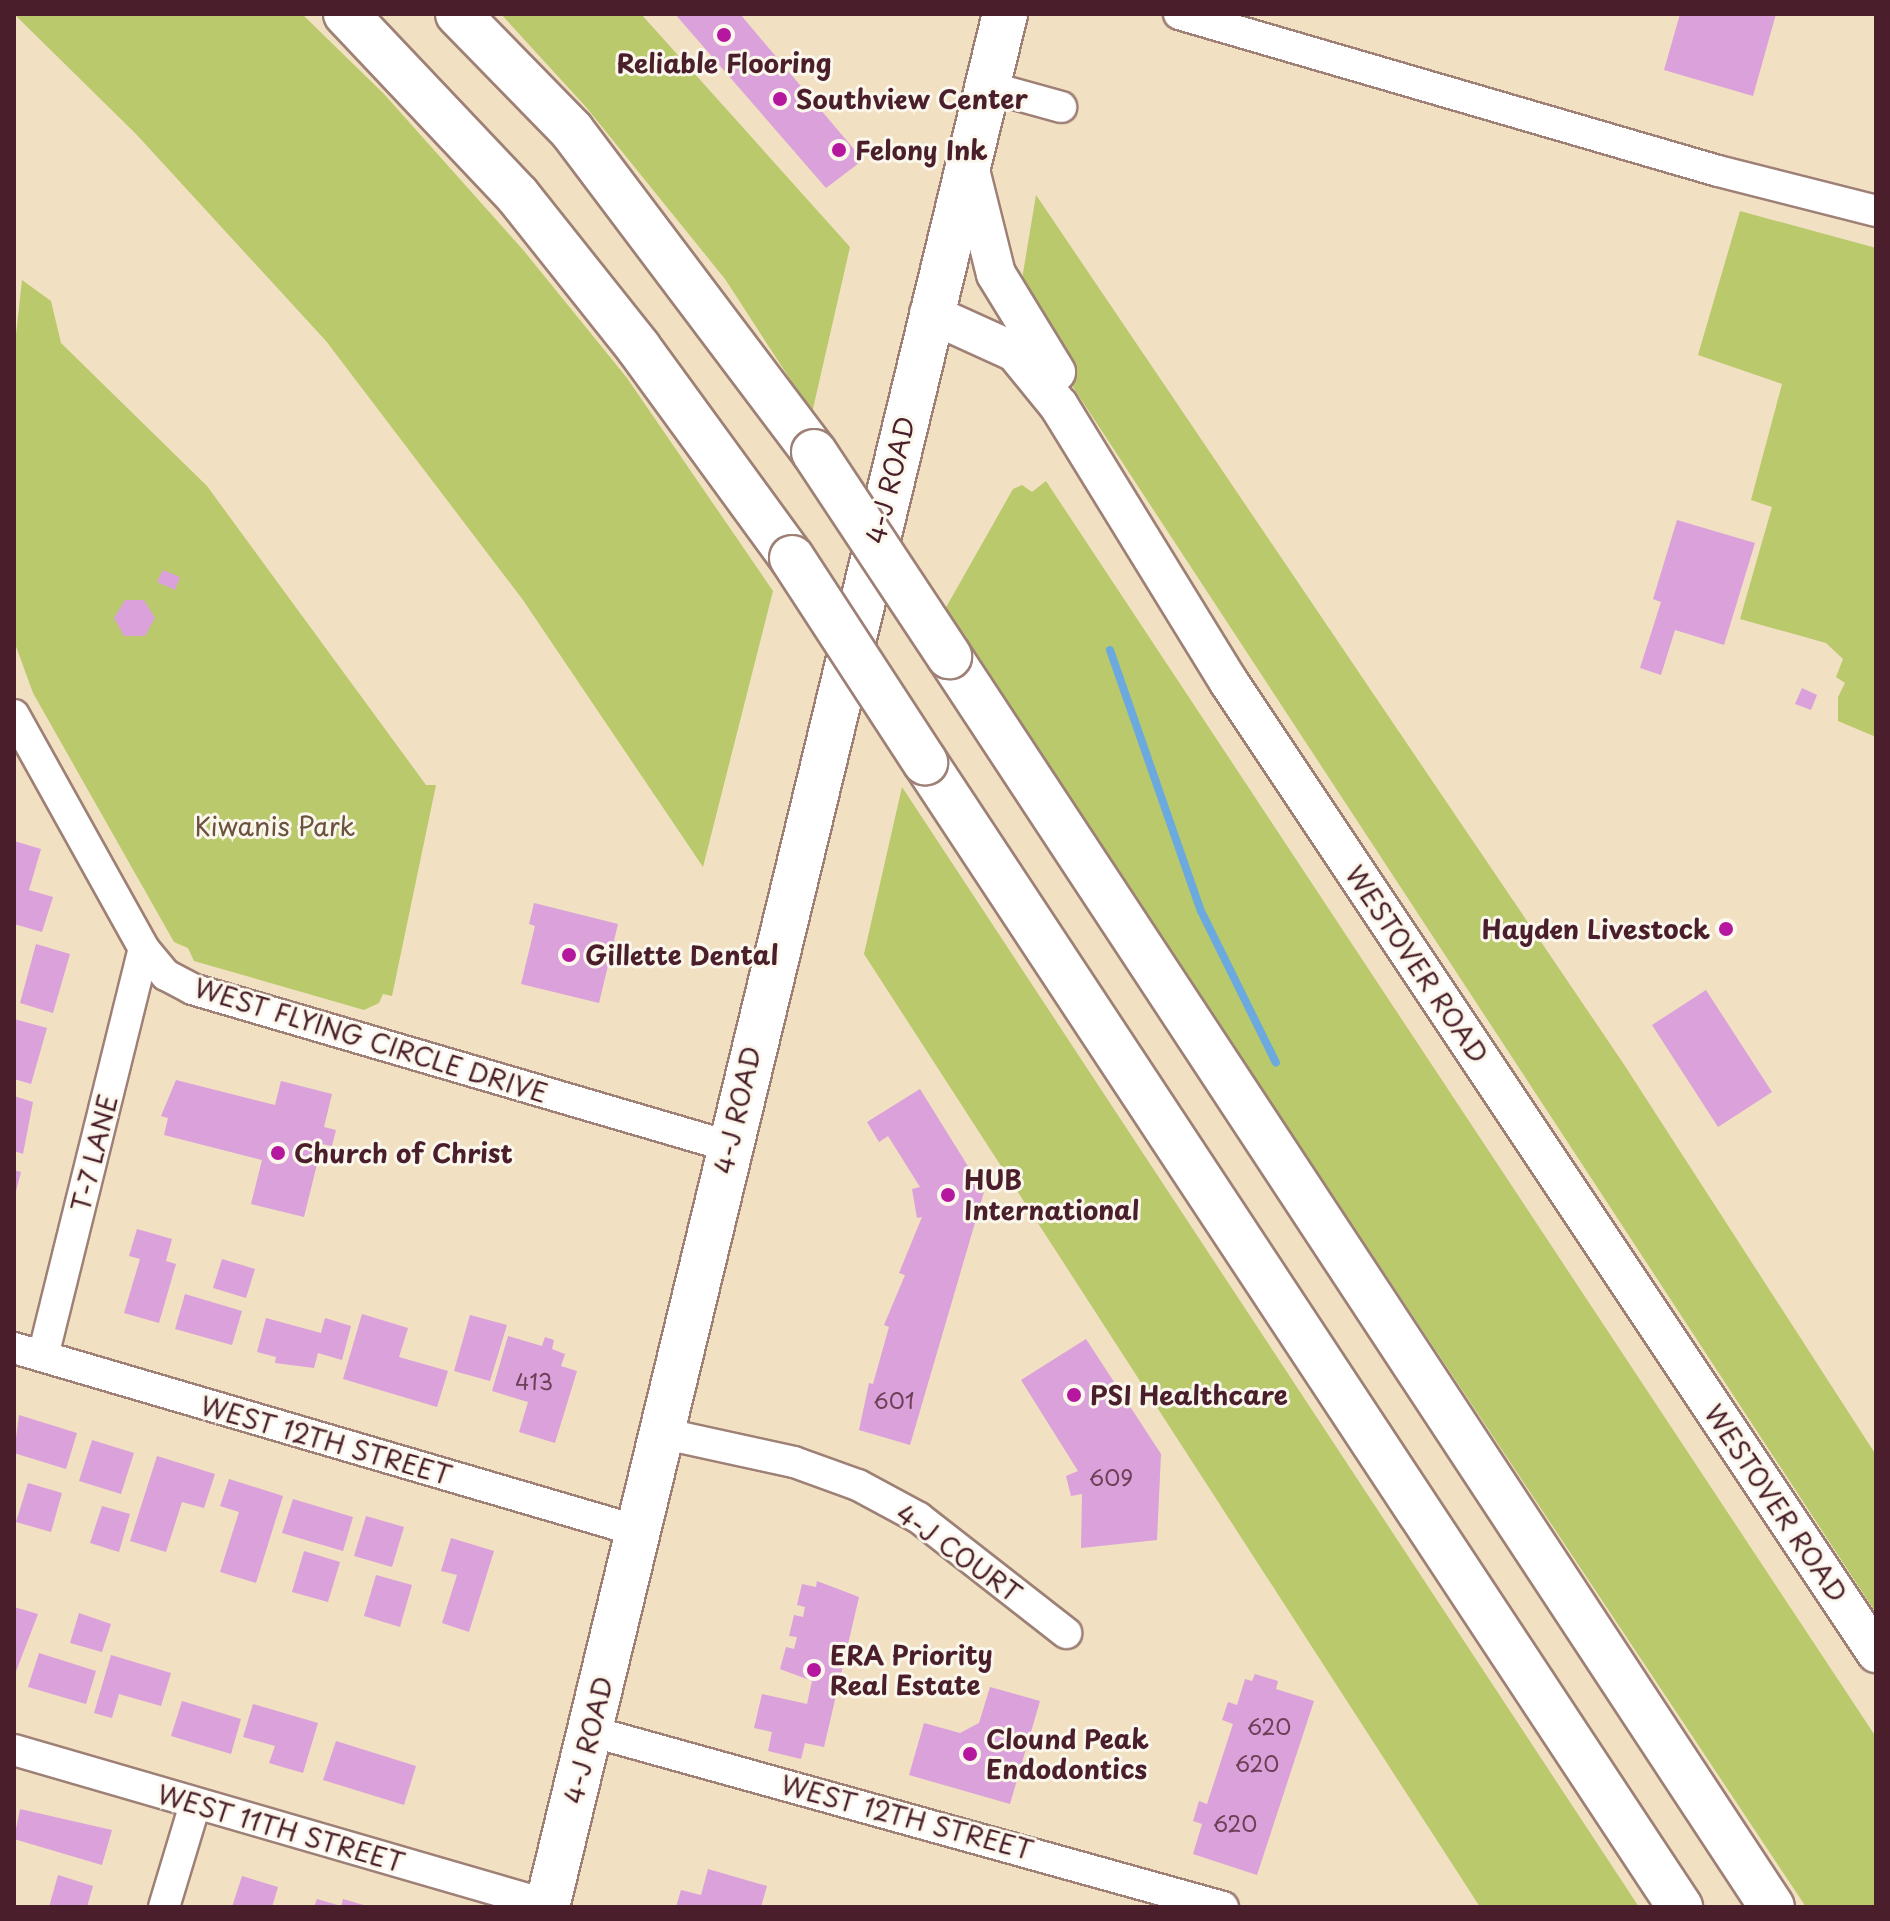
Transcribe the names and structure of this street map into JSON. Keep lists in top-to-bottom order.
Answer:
{
  "streets": {
    "main road": ["4-J ROAD"],
    "street": [
      "WESTOVER ROAD",
      "WEST FLYING CIRCLE DRIVE",
      "T-7 LANE",
      "WEST 12TH STREET",
      "4-J COURT",
      "WEST 11TH STREET"
    ]
  },
  "crossings": [
    ["4-J ROAD", "WESTOVER ROAD"],
    ["4-J ROAD", "WEST FLYING CIRCLE DRIVE"],
    ["4-J ROAD", "WEST 12TH STREET"],
    ["4-J ROAD", "4-J COURT"],
    ["4-J ROAD", "WEST 11TH STREET"],
    ["WEST FLYING CIRCLE DRIVE", "T-7 LANE"],
    ["T-7 LANE", "WEST 12TH STREET"]
  ],
  "parks": ["Kiwanis Park"],
  "places": [
    "Reliable Flooring",
    "Southview Center",
    "Felony Ink",
    "Hayden Livestock",
    "Gillette Dental",
    "Church of Christ",
    "HUB International",
    "PSI Healthcare",
    "ERA Priority Real Estate",
    "Clound Peak Endodontics"
  ],
  "house_numbers": [
    "413",
    "601",
    "609",
    "620",
    "620",
    "620"
  ]
}
